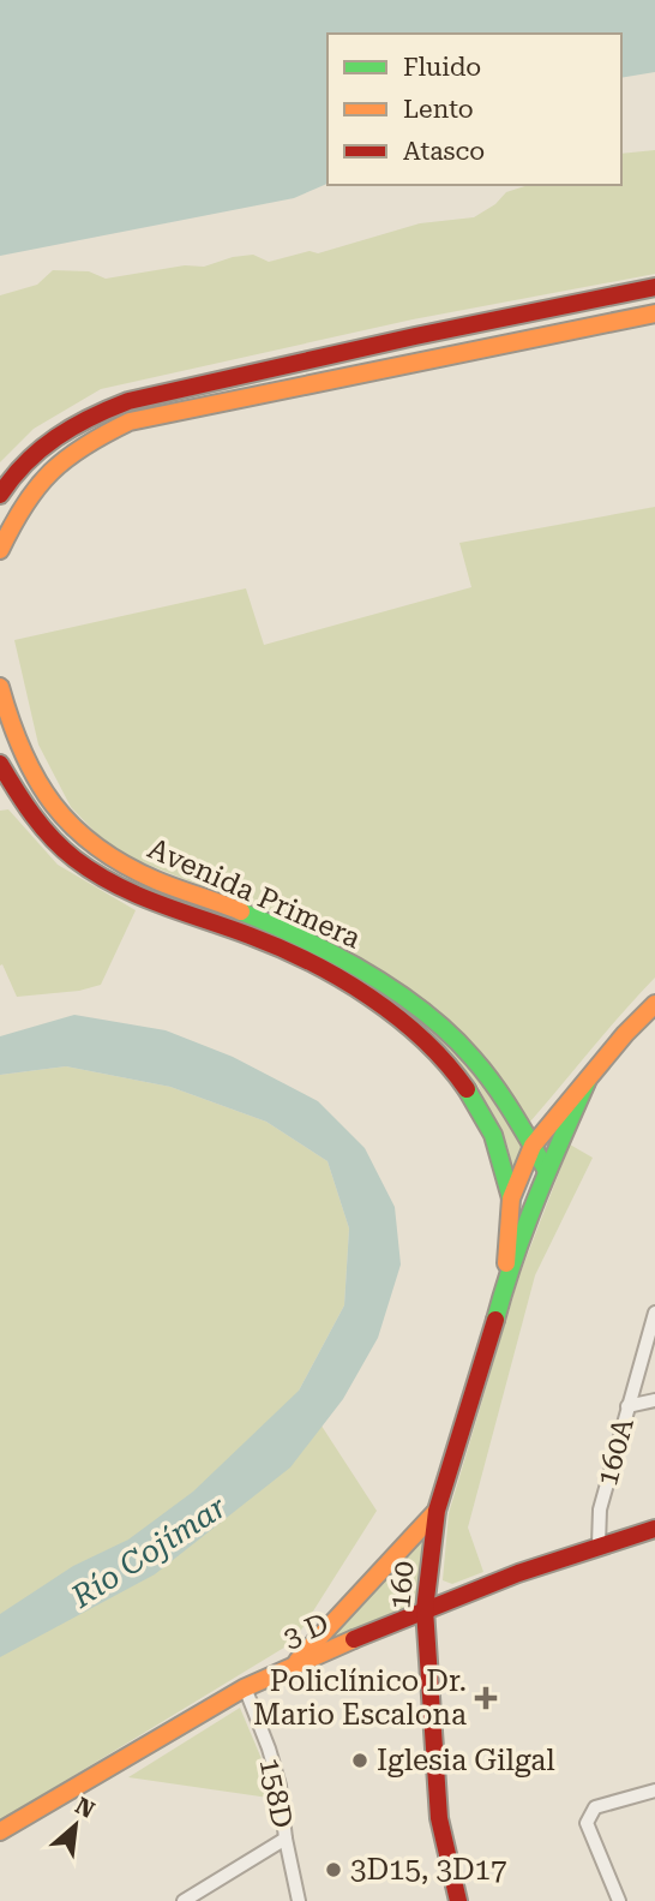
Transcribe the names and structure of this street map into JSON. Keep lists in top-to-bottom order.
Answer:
{
  "streets": {
    "street": [
      "Avenida Primera",
      "160A",
      "160",
      "3 D",
      "158D"
    ]
  },
  "crossings": [
    ["Avenida Primera", "160"],
    ["160A", "3 D"],
    ["160", "3 D"],
    ["3 D", "158D"]
  ],
  "water": ["Río Cojímar"],
  "places": {
    "health": ["Policlínico Dr. Mario Escalona"],
    "other": ["Iglesia Gilgal", "3D15, 3D17"]
  },
  "legend": ["Fluido", "Lento", "Atasco"],
  "north": "top right"
}
